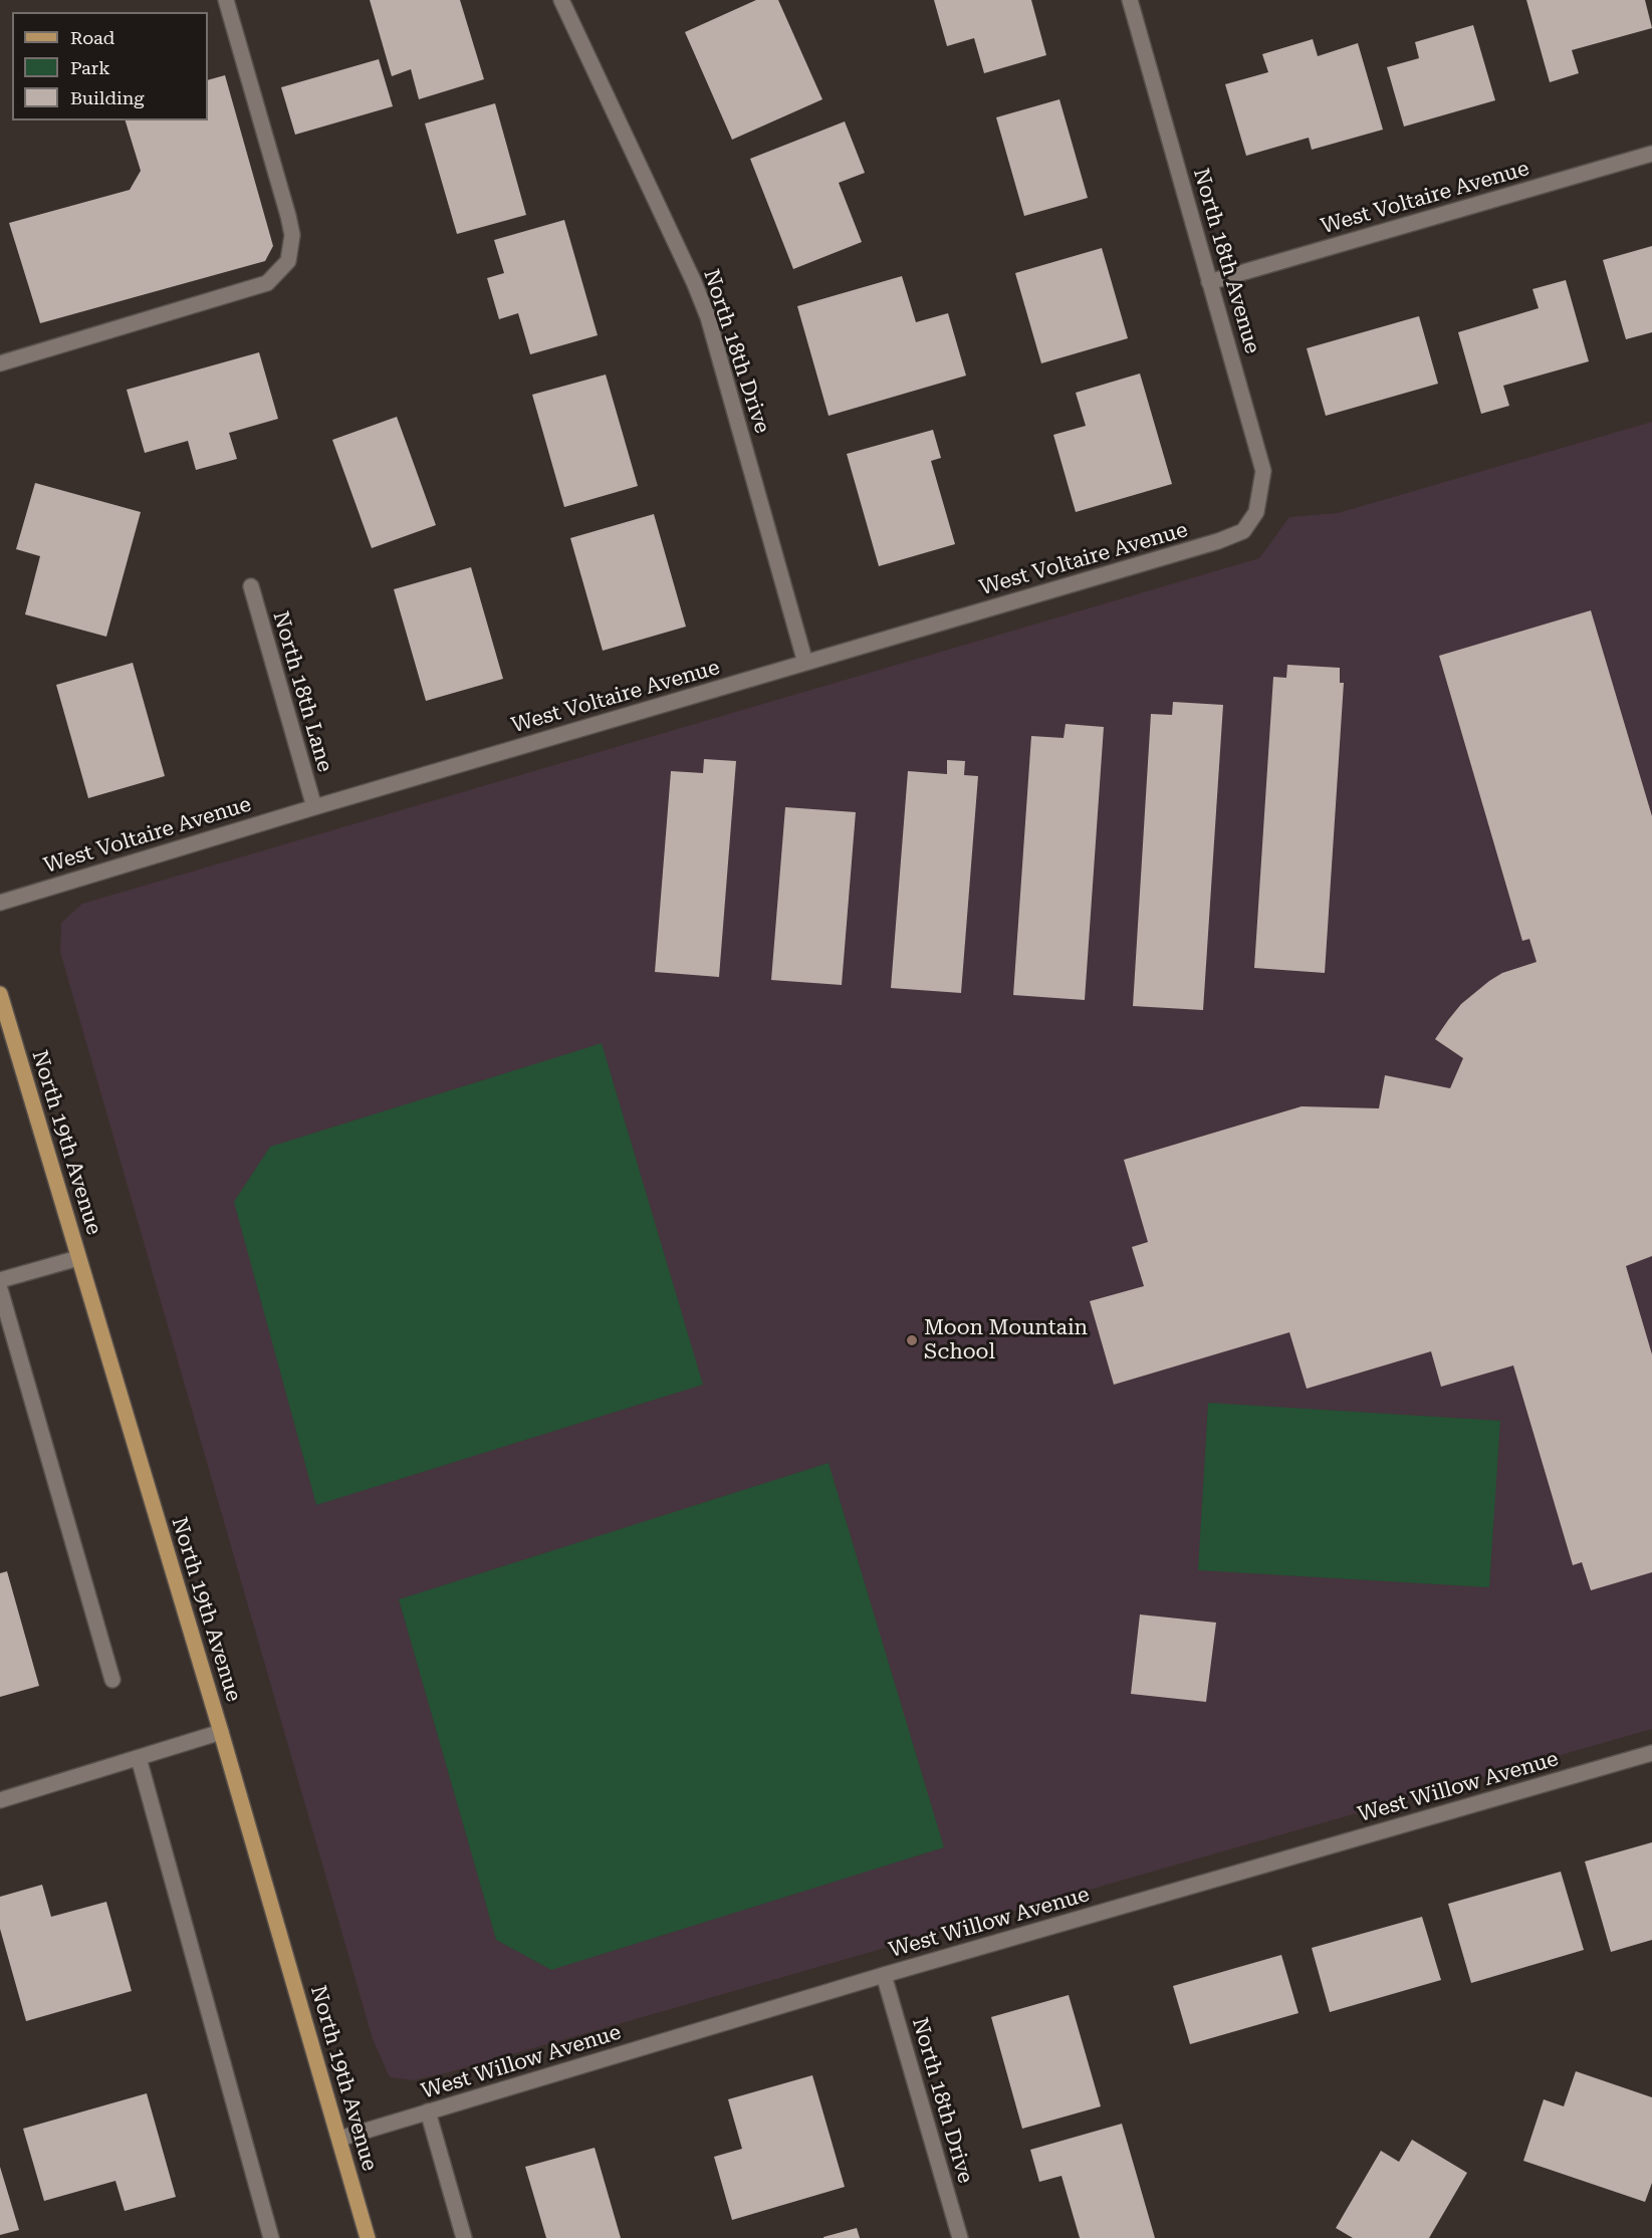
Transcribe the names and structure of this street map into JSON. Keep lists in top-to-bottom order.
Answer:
{
  "streets": {
    "main road": ["North 19th Avenue"],
    "street": [
      "West Voltaire Avenue",
      "North 18th Avenue",
      "North 18th Drive",
      "North 18th Lane",
      "West Willow Avenue"
    ]
  },
  "crossings": [
    ["West Voltaire Avenue", "North 18th Avenue"],
    ["West Voltaire Avenue", "North 18th Drive"],
    ["West Voltaire Avenue", "North 18th Lane"],
    ["North 18th Drive", "West Willow Avenue"],
    ["North 19th Avenue", "West Willow Avenue"]
  ],
  "places": ["Moon Mountain School"],
  "legend": ["Road", "Park", "Building"]
}
